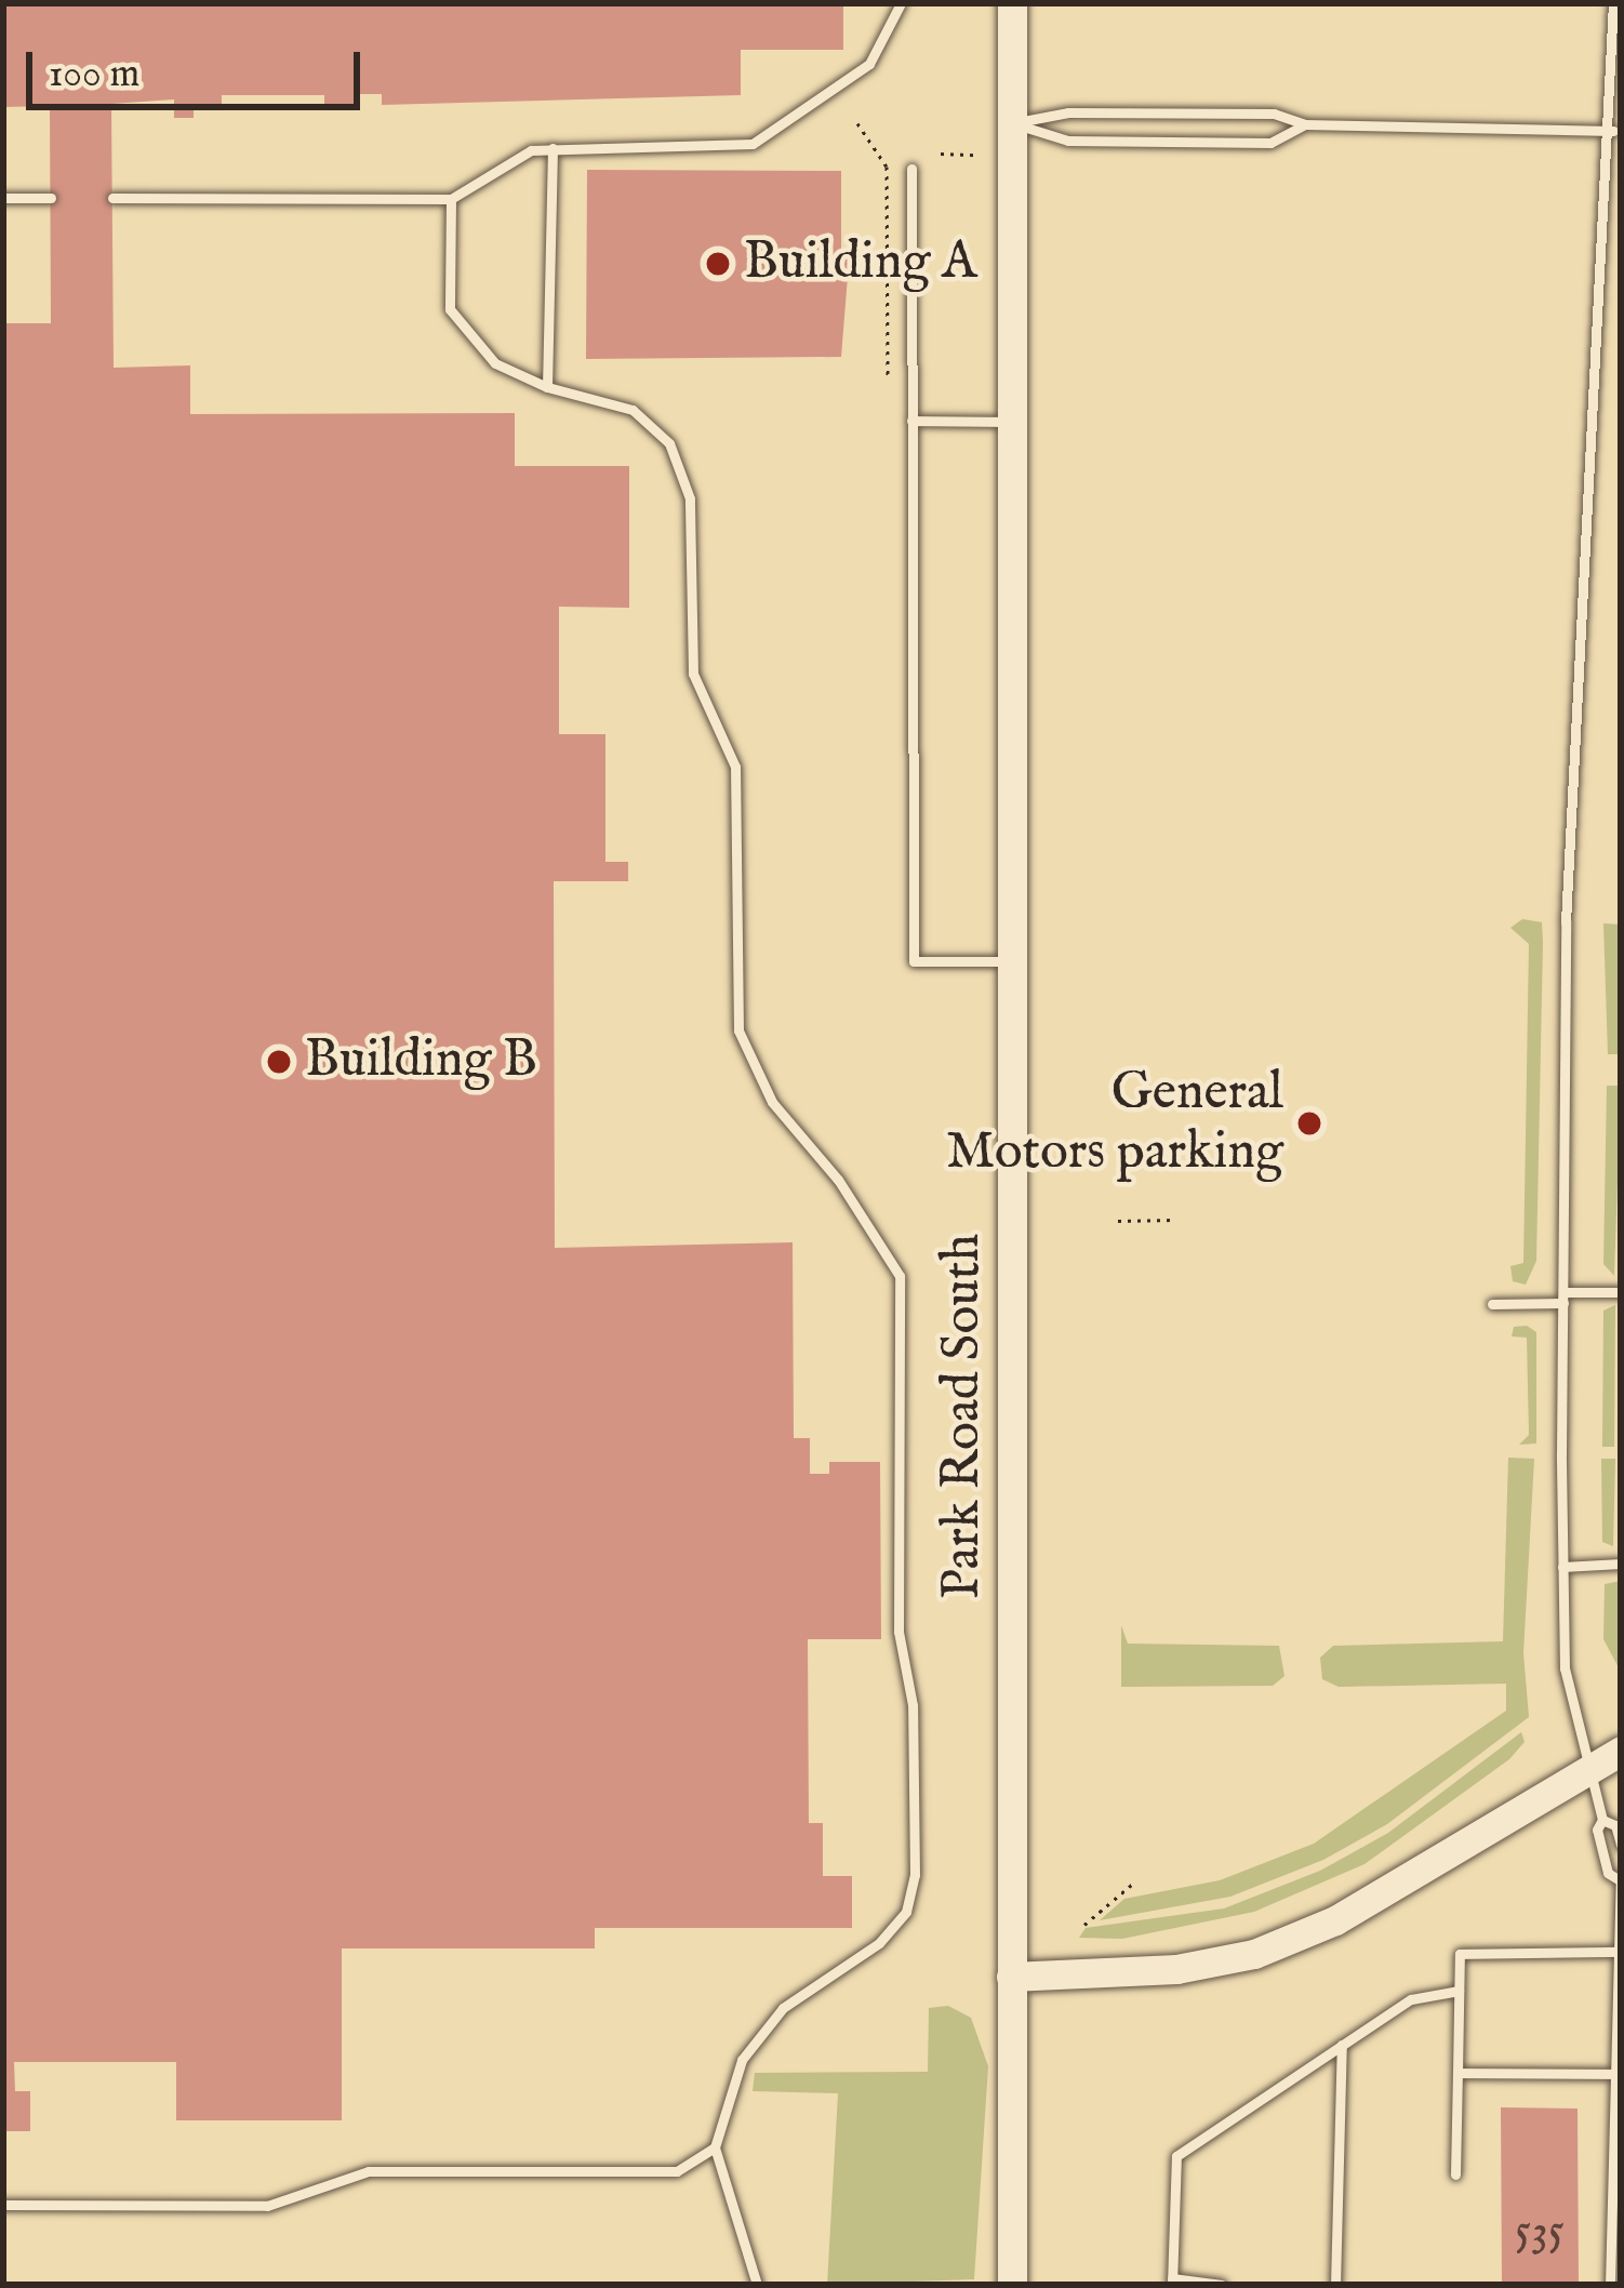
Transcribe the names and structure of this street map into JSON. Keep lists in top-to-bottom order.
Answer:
{
  "streets": {
    "main road": ["Park Road South"]
  },
  "places": ["Building A", "Building B", "General Motors parking"],
  "house_numbers": ["535"],
  "scale_bar": "100 m"
}
